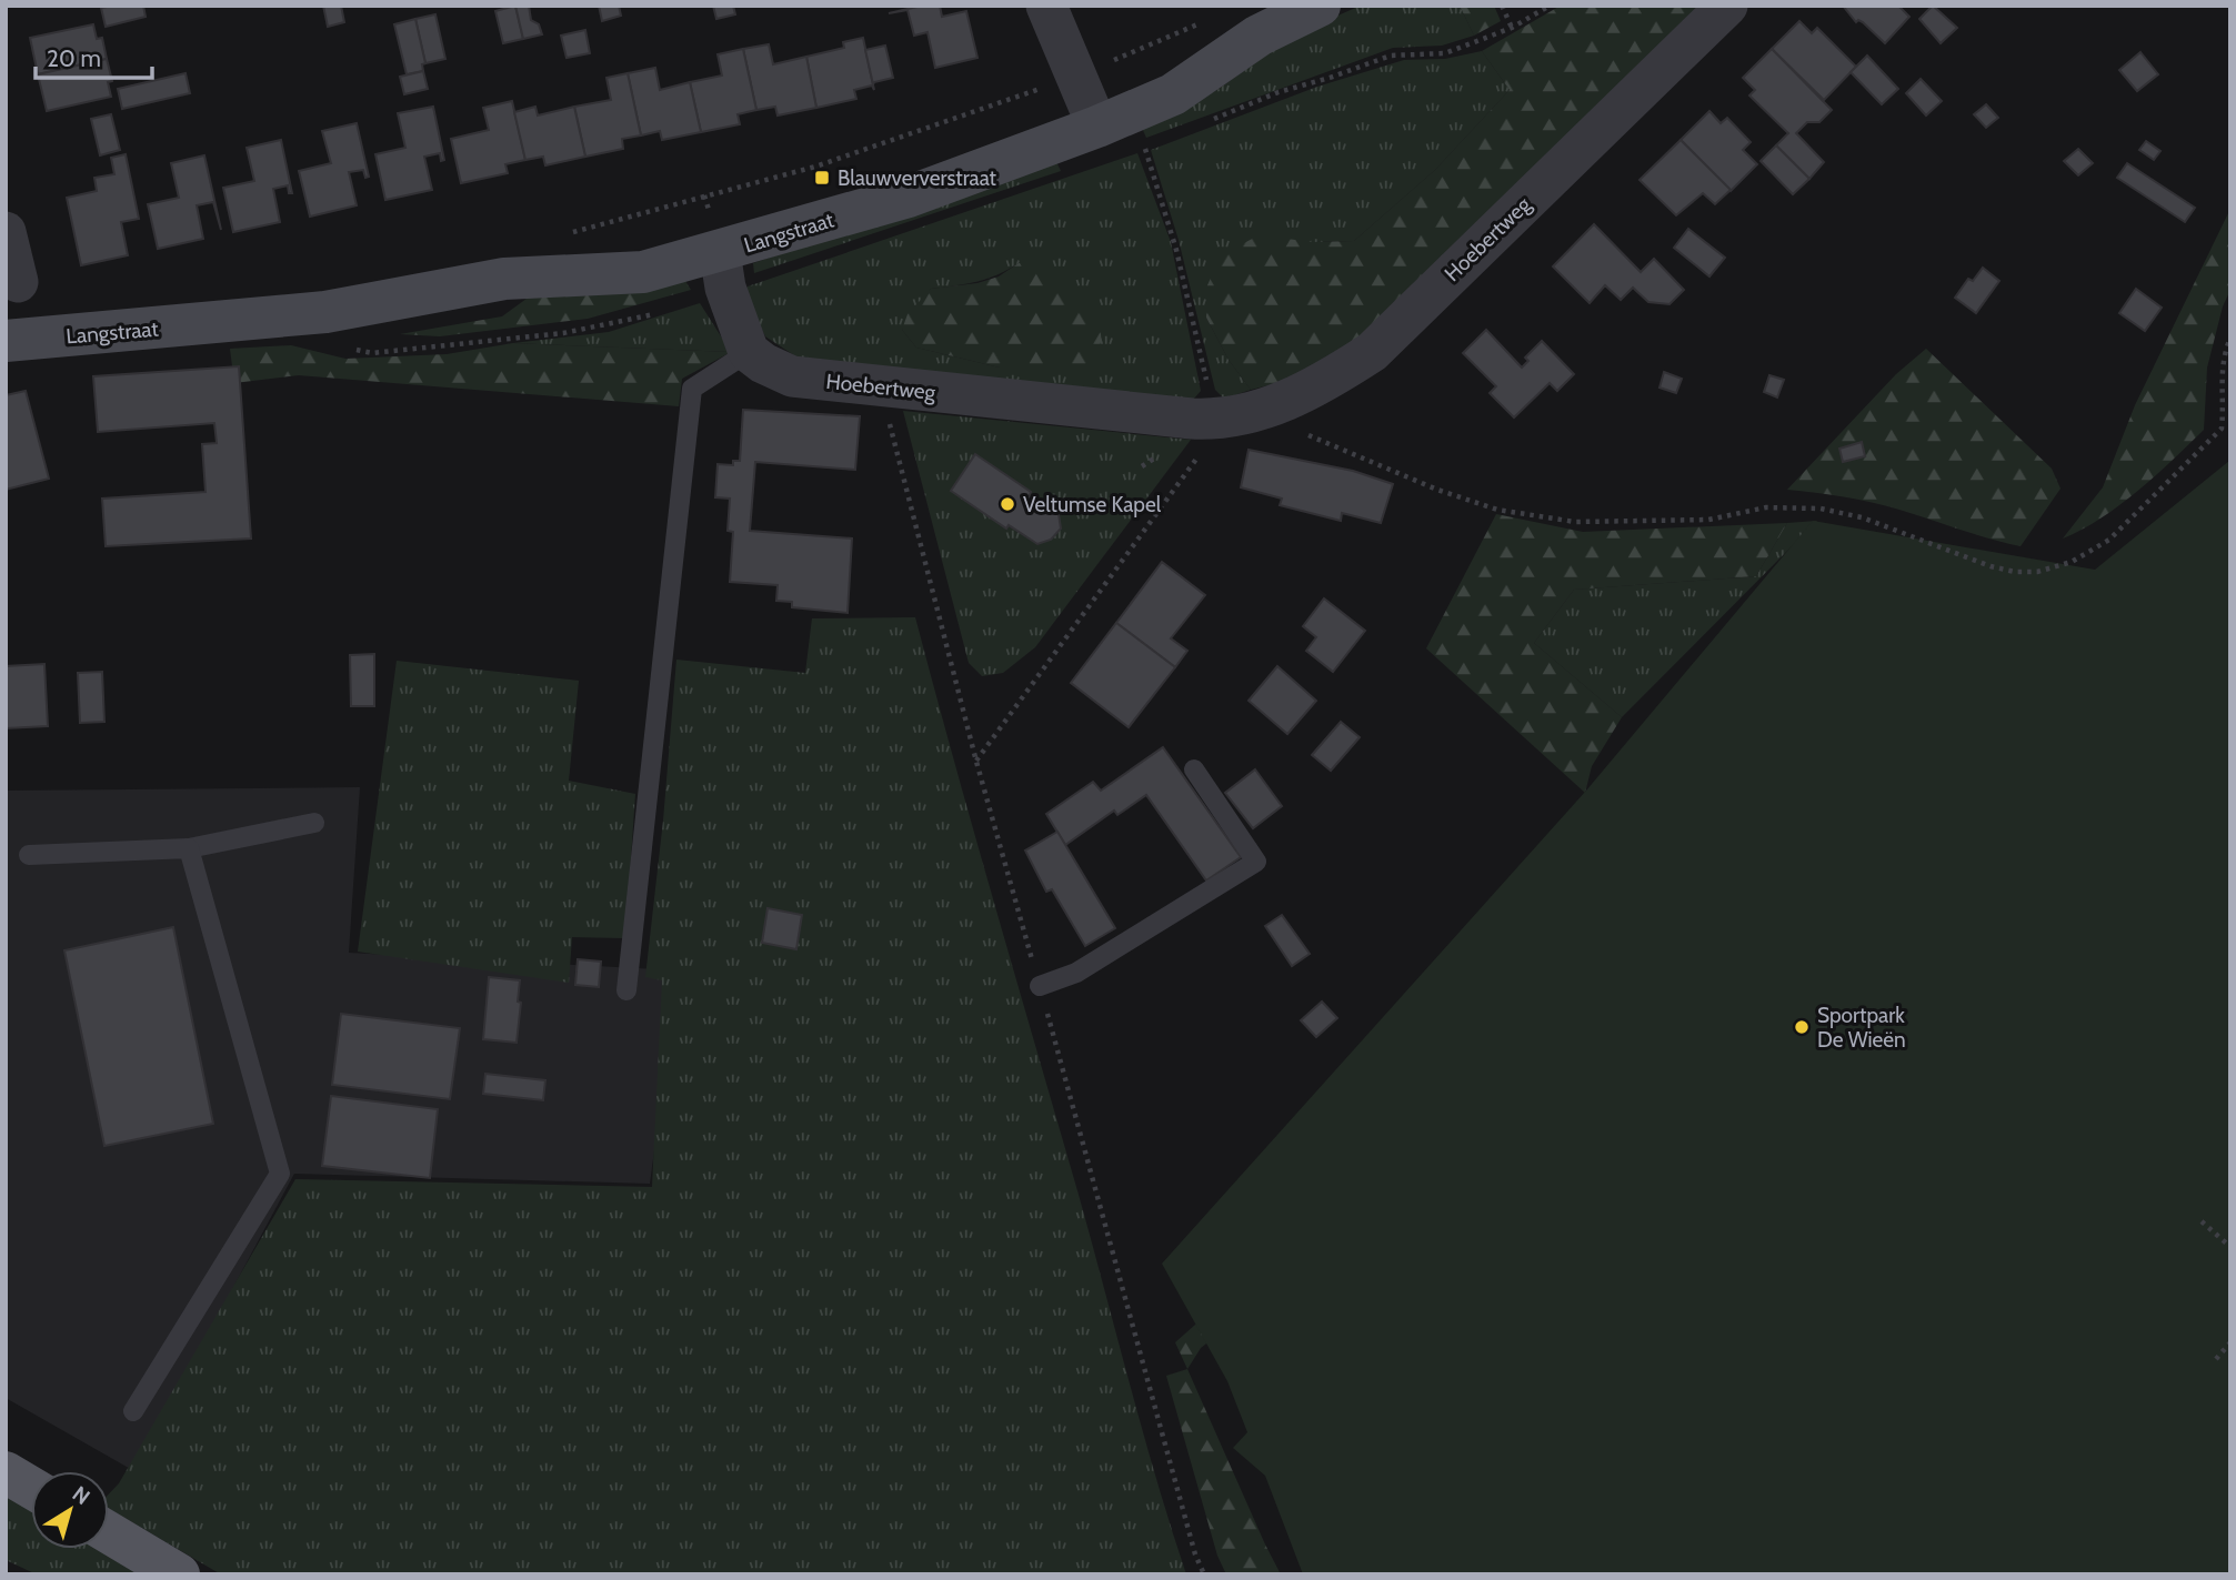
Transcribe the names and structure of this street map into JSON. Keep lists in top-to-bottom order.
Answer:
{
  "streets": {
    "main road": ["Langstraat"],
    "street": ["Hoebertweg"]
  },
  "places": {
    "transit": ["Blauwververstraat"],
    "other": ["Veltumse Kapel", "Sportpark De Wieën"]
  },
  "scale_bar": "20 m",
  "north": "top right"
}
